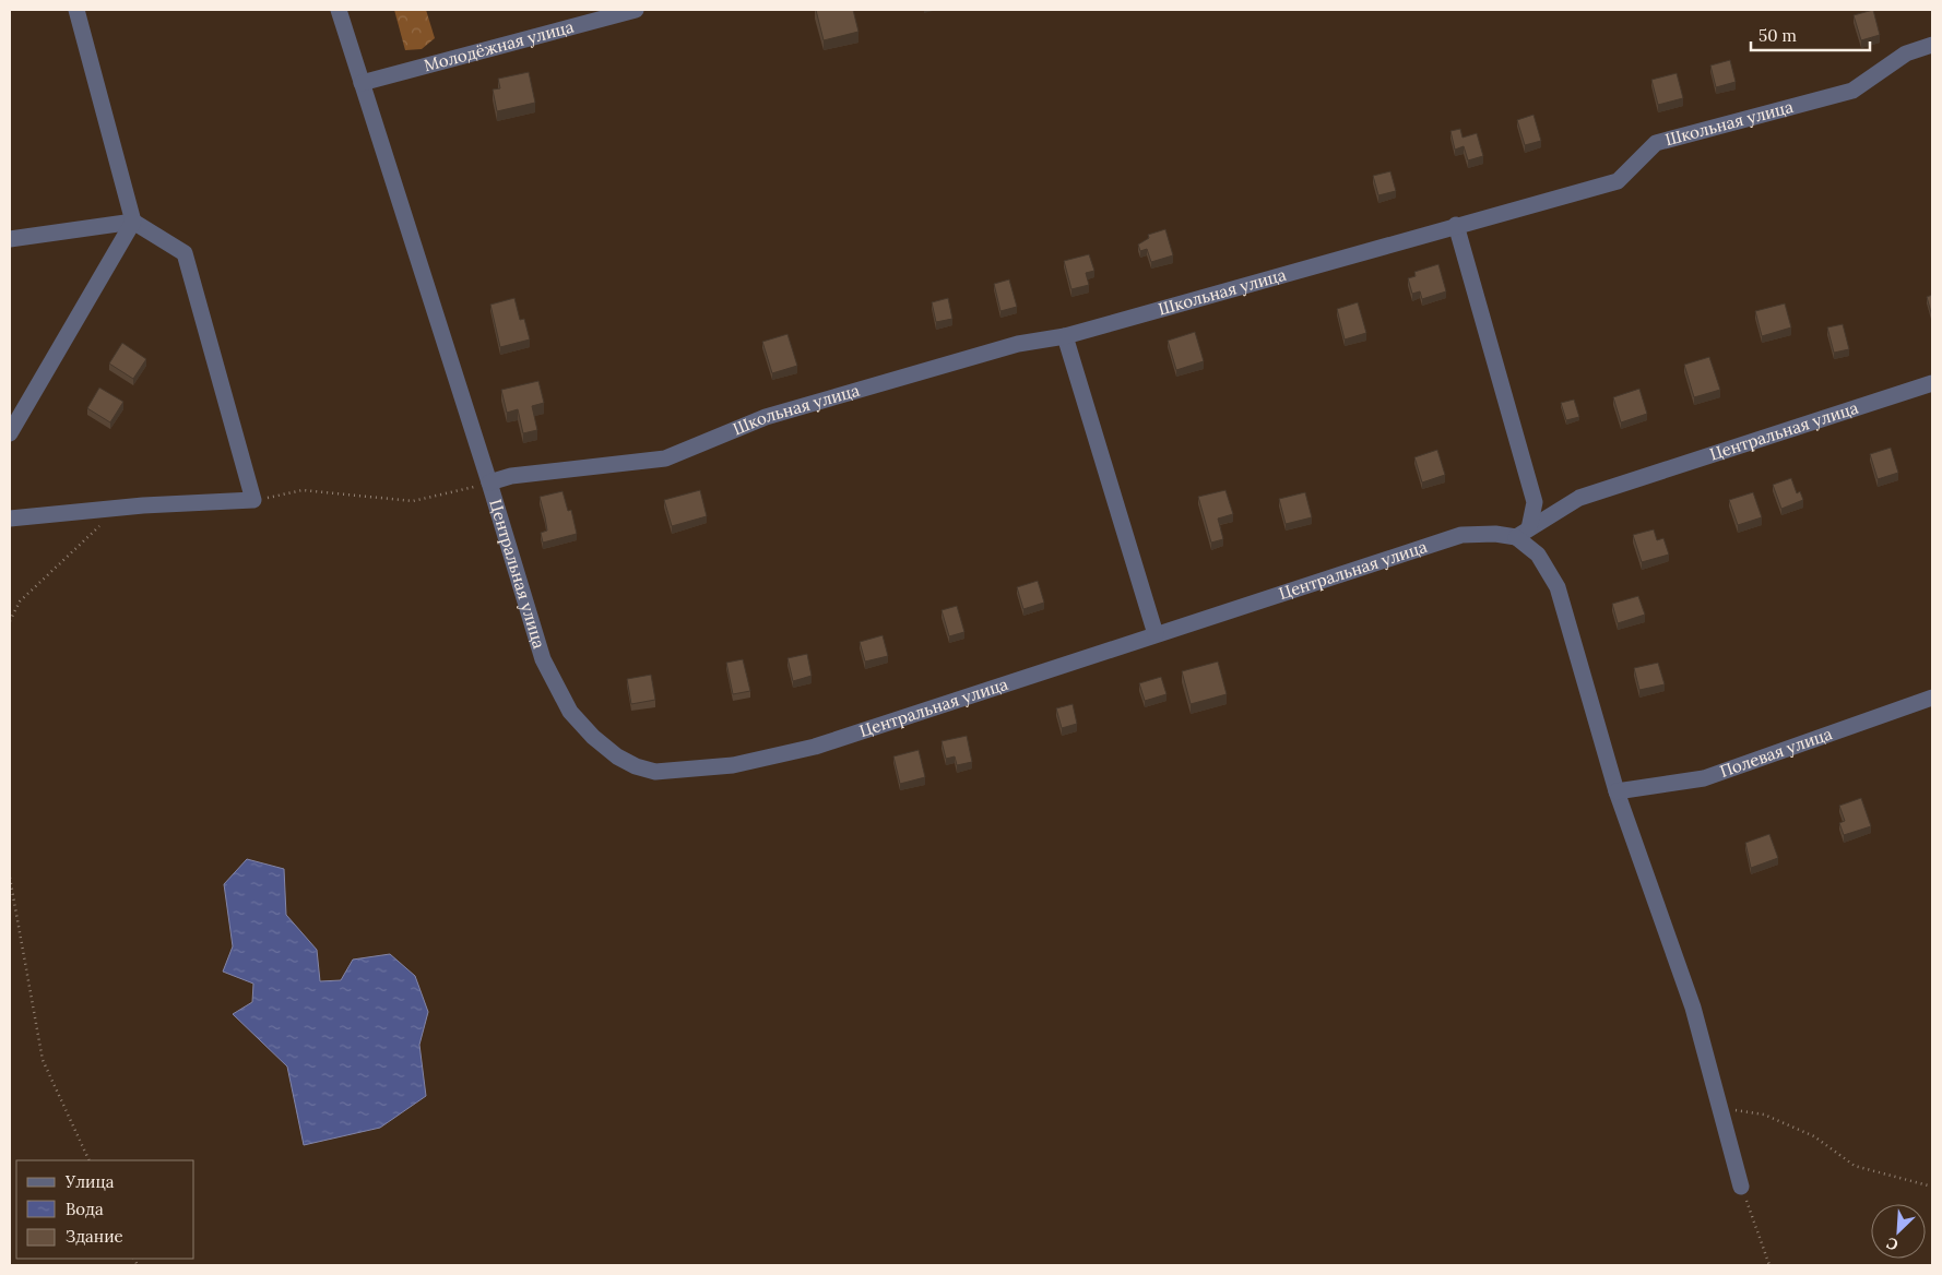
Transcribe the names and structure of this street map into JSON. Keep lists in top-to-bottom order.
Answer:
{
  "streets": {
    "street": [
      "Молодёжная улица",
      "Школьная улица",
      "Центральная улица",
      "Полевая улица"
    ]
  },
  "crossings": [
    ["Молодёжная улица", "Центральная улица"],
    ["Школьная улица", "Центральная улица"]
  ],
  "legend": ["Улица", "Вода", "Здание"],
  "scale_bar": "50 m",
  "north": "bottom left"
}
